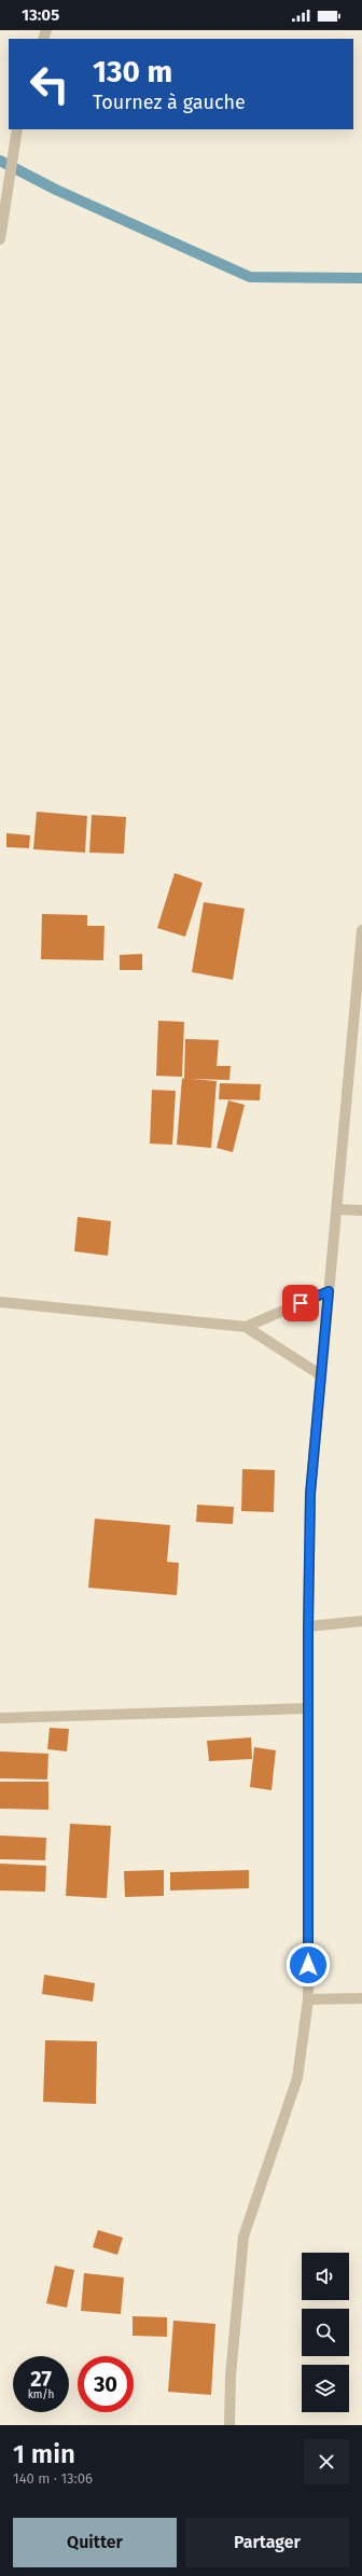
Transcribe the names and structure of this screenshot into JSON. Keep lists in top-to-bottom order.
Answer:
{
  "page": {
    "status": "13:05",
    "turn": ["130 m", "Tournez à gauche"],
    "speed": "27 km/h",
    "limit": "30",
    "heading": ["1 min", "140 m · 13:06"],
    "buttons": ["Quitter", "Partager"]
  }
}
